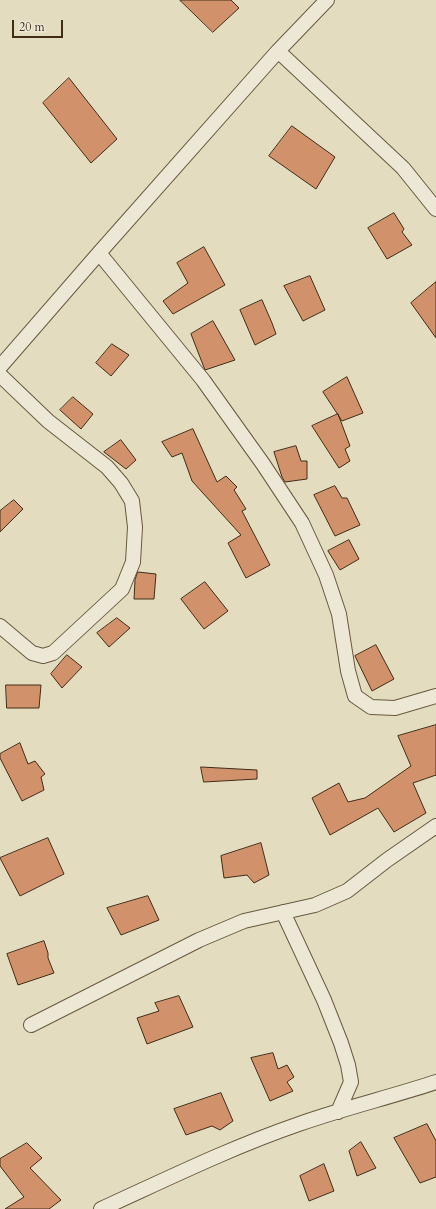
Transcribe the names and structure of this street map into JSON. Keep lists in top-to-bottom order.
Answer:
{
  "scale_bar": "20 m"
}
